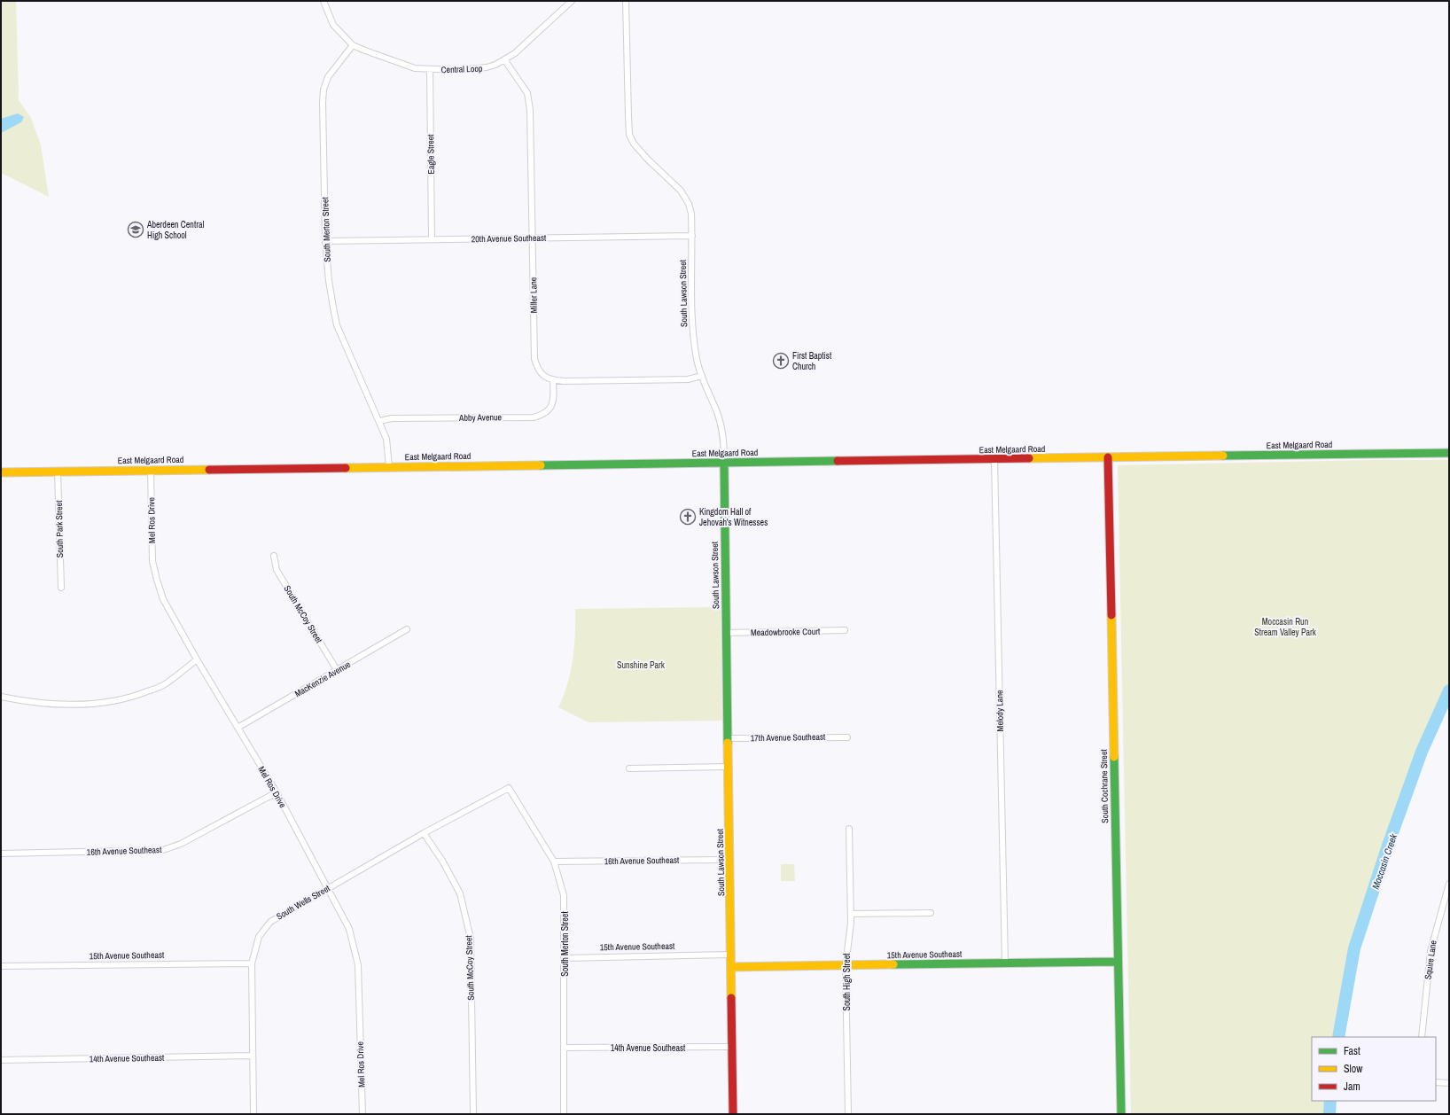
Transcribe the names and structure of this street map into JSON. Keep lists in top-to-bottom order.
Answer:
{
  "streets": {
    "street": [
      "Central Loop",
      "Eagle Street",
      "South Merton Street",
      "20th Avenue Southeast",
      "South Lawson Street",
      "Miller Lane",
      "Abby Avenue",
      "East Melgaard Road",
      "Mel Ros Drive",
      "South Park Street",
      "South McCoy Street",
      "Meadowbrooke Court",
      "MacKenzie Avenue",
      "Melody Lane",
      "17th Avenue Southeast",
      "South Cochrane Street",
      "16th Avenue Southeast",
      "South Wells Street",
      "15th Avenue Southeast",
      "Squire Lane",
      "South High Street",
      "14th Avenue Southeast"
    ]
  },
  "crossings": [
    ["Central Loop", "Eagle Street"],
    ["Central Loop", "South Merton Street"],
    ["Central Loop", "Miller Lane"],
    ["Eagle Street", "20th Avenue Southeast"],
    ["South Merton Street", "20th Avenue Southeast"],
    ["South Merton Street", "Abby Avenue"],
    ["South Merton Street", "East Melgaard Road"],
    ["South Merton Street", "16th Avenue Southeast"],
    ["South Merton Street", "South Wells Street"],
    ["South Merton Street", "15th Avenue Southeast"],
    ["South Merton Street", "14th Avenue Southeast"],
    ["20th Avenue Southeast", "South Lawson Street"],
    ["20th Avenue Southeast", "Miller Lane"],
    ["South Lawson Street", "East Melgaard Road"],
    ["South Lawson Street", "Meadowbrooke Court"],
    ["South Lawson Street", "17th Avenue Southeast"],
    ["South Lawson Street", "16th Avenue Southeast"],
    ["South Lawson Street", "15th Avenue Southeast"],
    ["South Lawson Street", "14th Avenue Southeast"],
    ["Miller Lane", "Abby Avenue"],
    ["East Melgaard Road", "Mel Ros Drive"],
    ["East Melgaard Road", "South Park Street"],
    ["East Melgaard Road", "Melody Lane"],
    ["East Melgaard Road", "South Cochrane Street"],
    ["Mel Ros Drive", "MacKenzie Avenue"],
    ["Mel Ros Drive", "16th Avenue Southeast"],
    ["Mel Ros Drive", "South Wells Street"],
    ["South McCoy Street", "MacKenzie Avenue"],
    ["South McCoy Street", "South Wells Street"],
    ["Melody Lane", "15th Avenue Southeast"],
    ["South Cochrane Street", "15th Avenue Southeast"],
    ["South Wells Street", "15th Avenue Southeast"],
    ["South Wells Street", "14th Avenue Southeast"],
    ["15th Avenue Southeast", "South High Street"]
  ],
  "water": ["Moccasin Creek"],
  "parks": ["Moccasin Run Stream Valley Park", "Sunshine Park"],
  "places": {
    "school or university": ["Aberdeen Central High School"],
    "church": ["First Baptist Church", "Kingdom Hall of Jehovah's Witnesses"]
  },
  "legend": ["Fast", "Slow", "Jam"]
}
